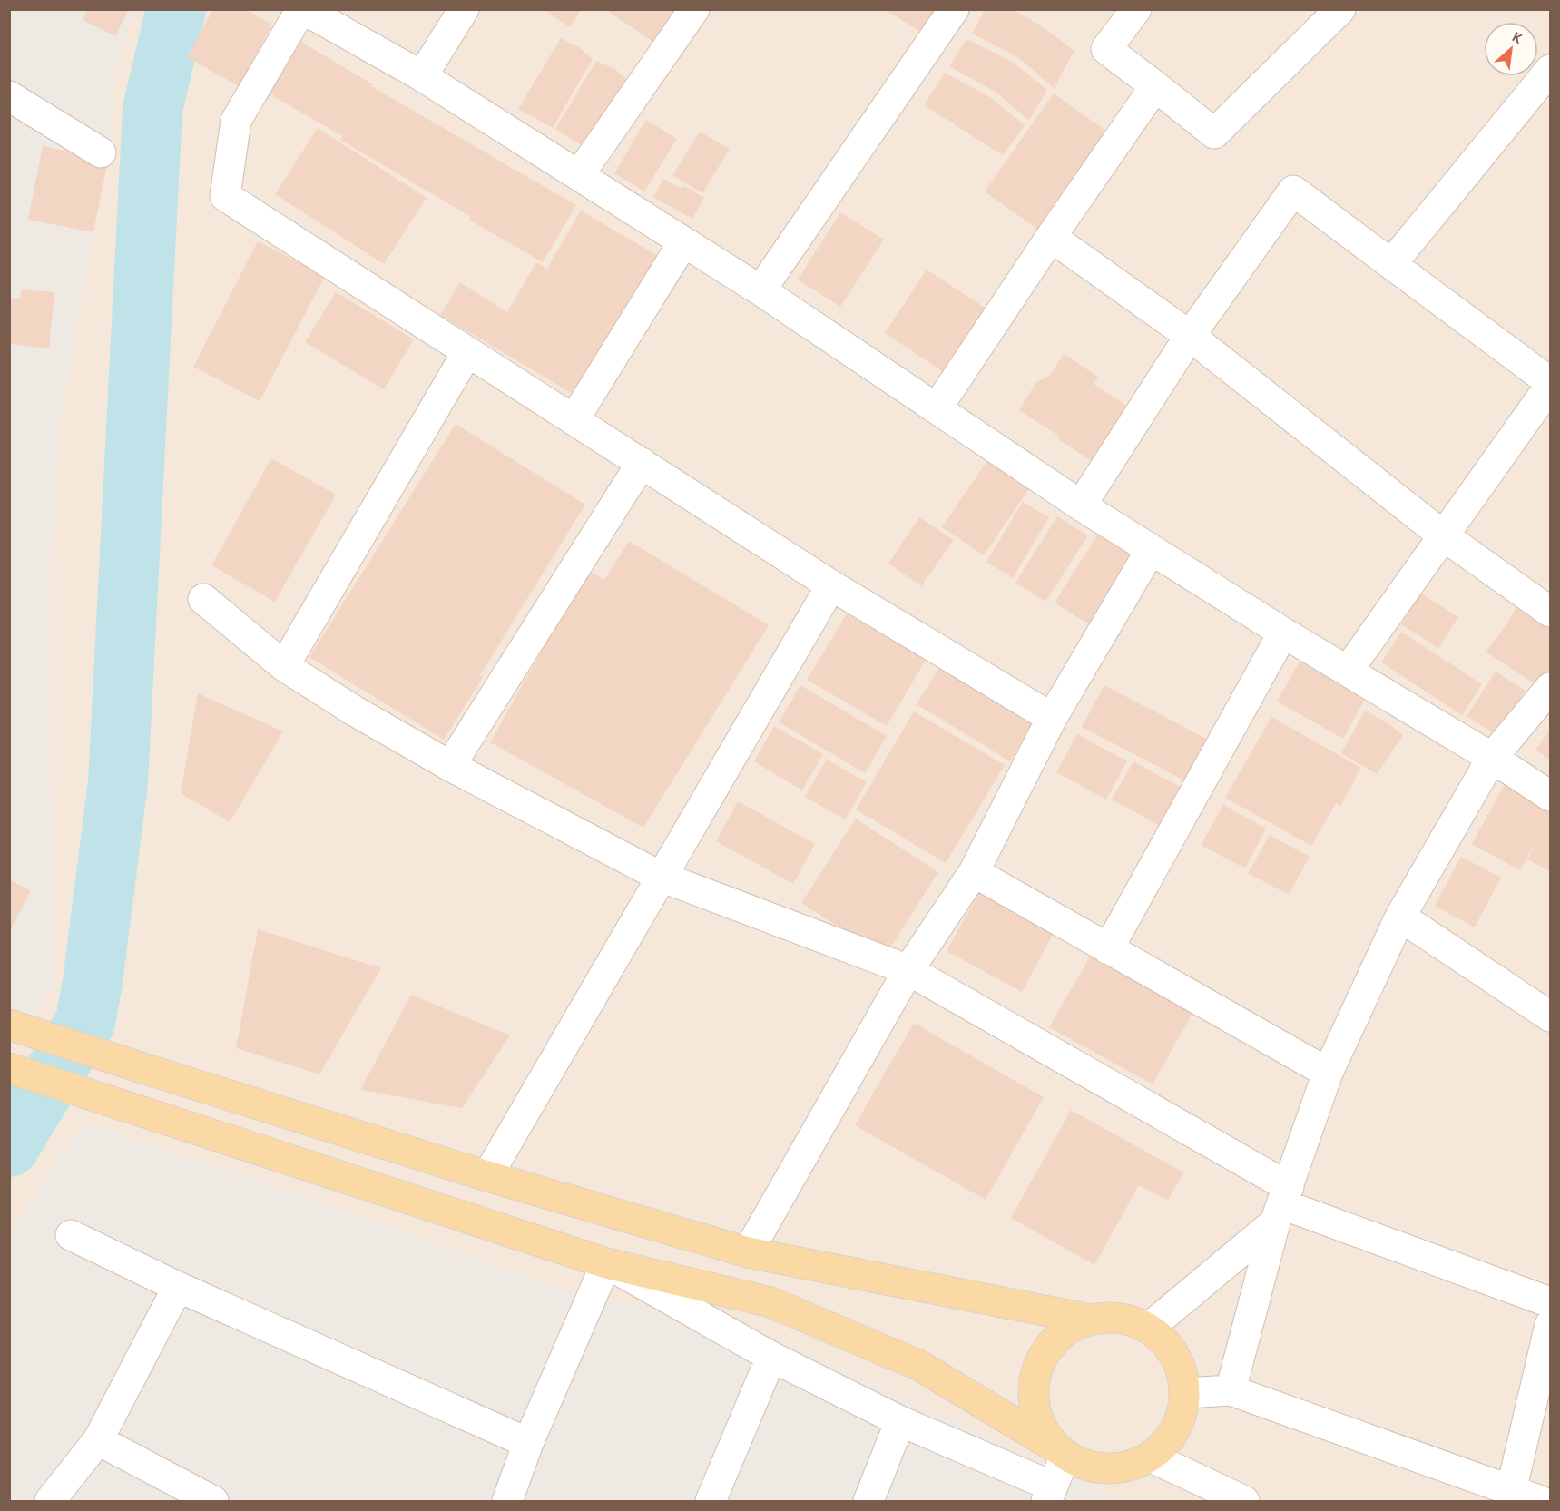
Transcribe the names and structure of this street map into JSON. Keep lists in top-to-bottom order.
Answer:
{
  "north": "top right"
}
